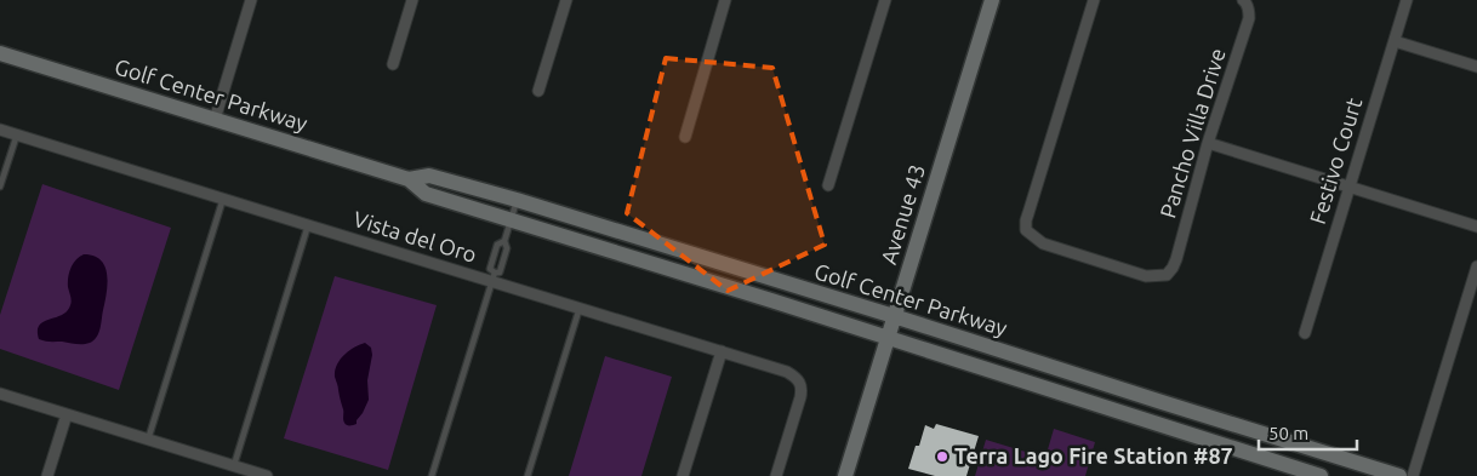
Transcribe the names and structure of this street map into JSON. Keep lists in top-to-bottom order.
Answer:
{
  "streets": {
    "main road": ["Golf Center Parkway", "Avenue 43"],
    "street": ["Pancho Villa Drive", "Festivo Court", "Vista del Oro"]
  },
  "crossings": [
    ["Golf Center Parkway", "Avenue 43"]
  ],
  "places": ["Terra Lago Fire Station #87"],
  "scale_bar": "50 m"
}
